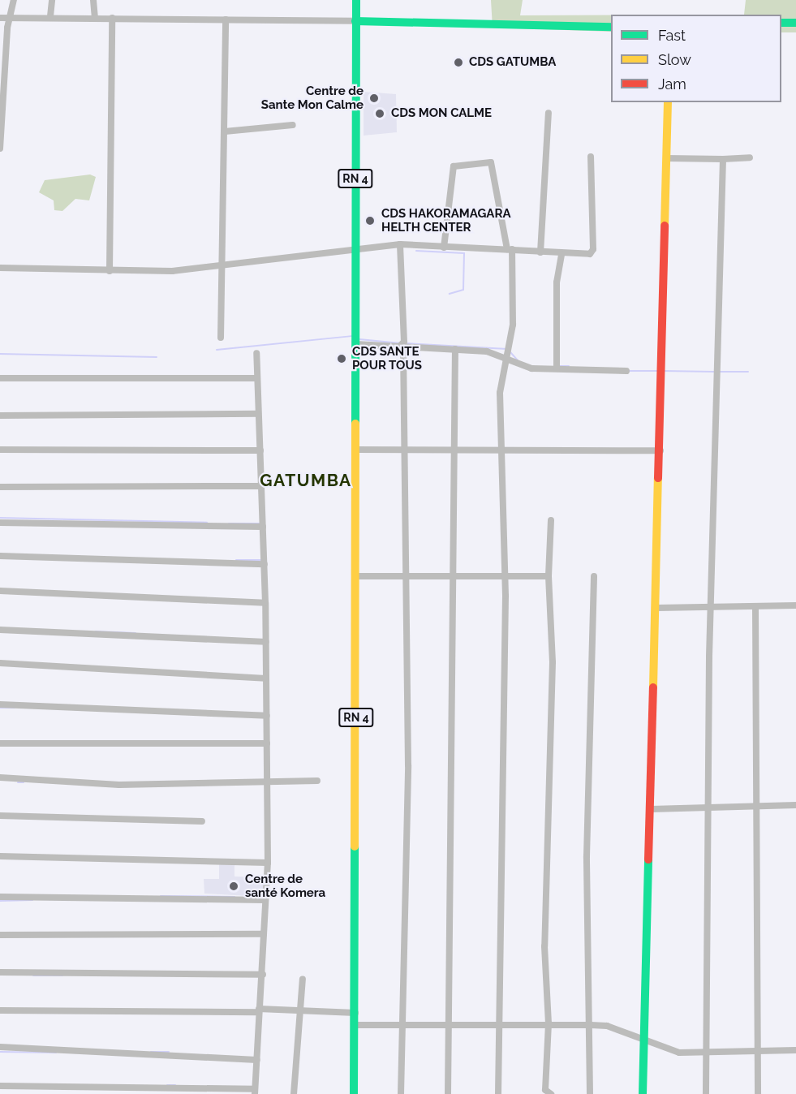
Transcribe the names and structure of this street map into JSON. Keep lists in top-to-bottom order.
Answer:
{
  "streets": {
    "main road": ["RN 4"]
  },
  "districts": ["GATUMBA"],
  "places": [
    "CDS GATUMBA",
    "Centre de Sante Mon Calme",
    "CDS MON CALME",
    "CDS HAKORAMAGARA HELTH CENTER",
    "CDS SANTE POUR TOUS",
    "Centre de santé Komera"
  ],
  "legend": ["Fast", "Slow", "Jam"]
}
